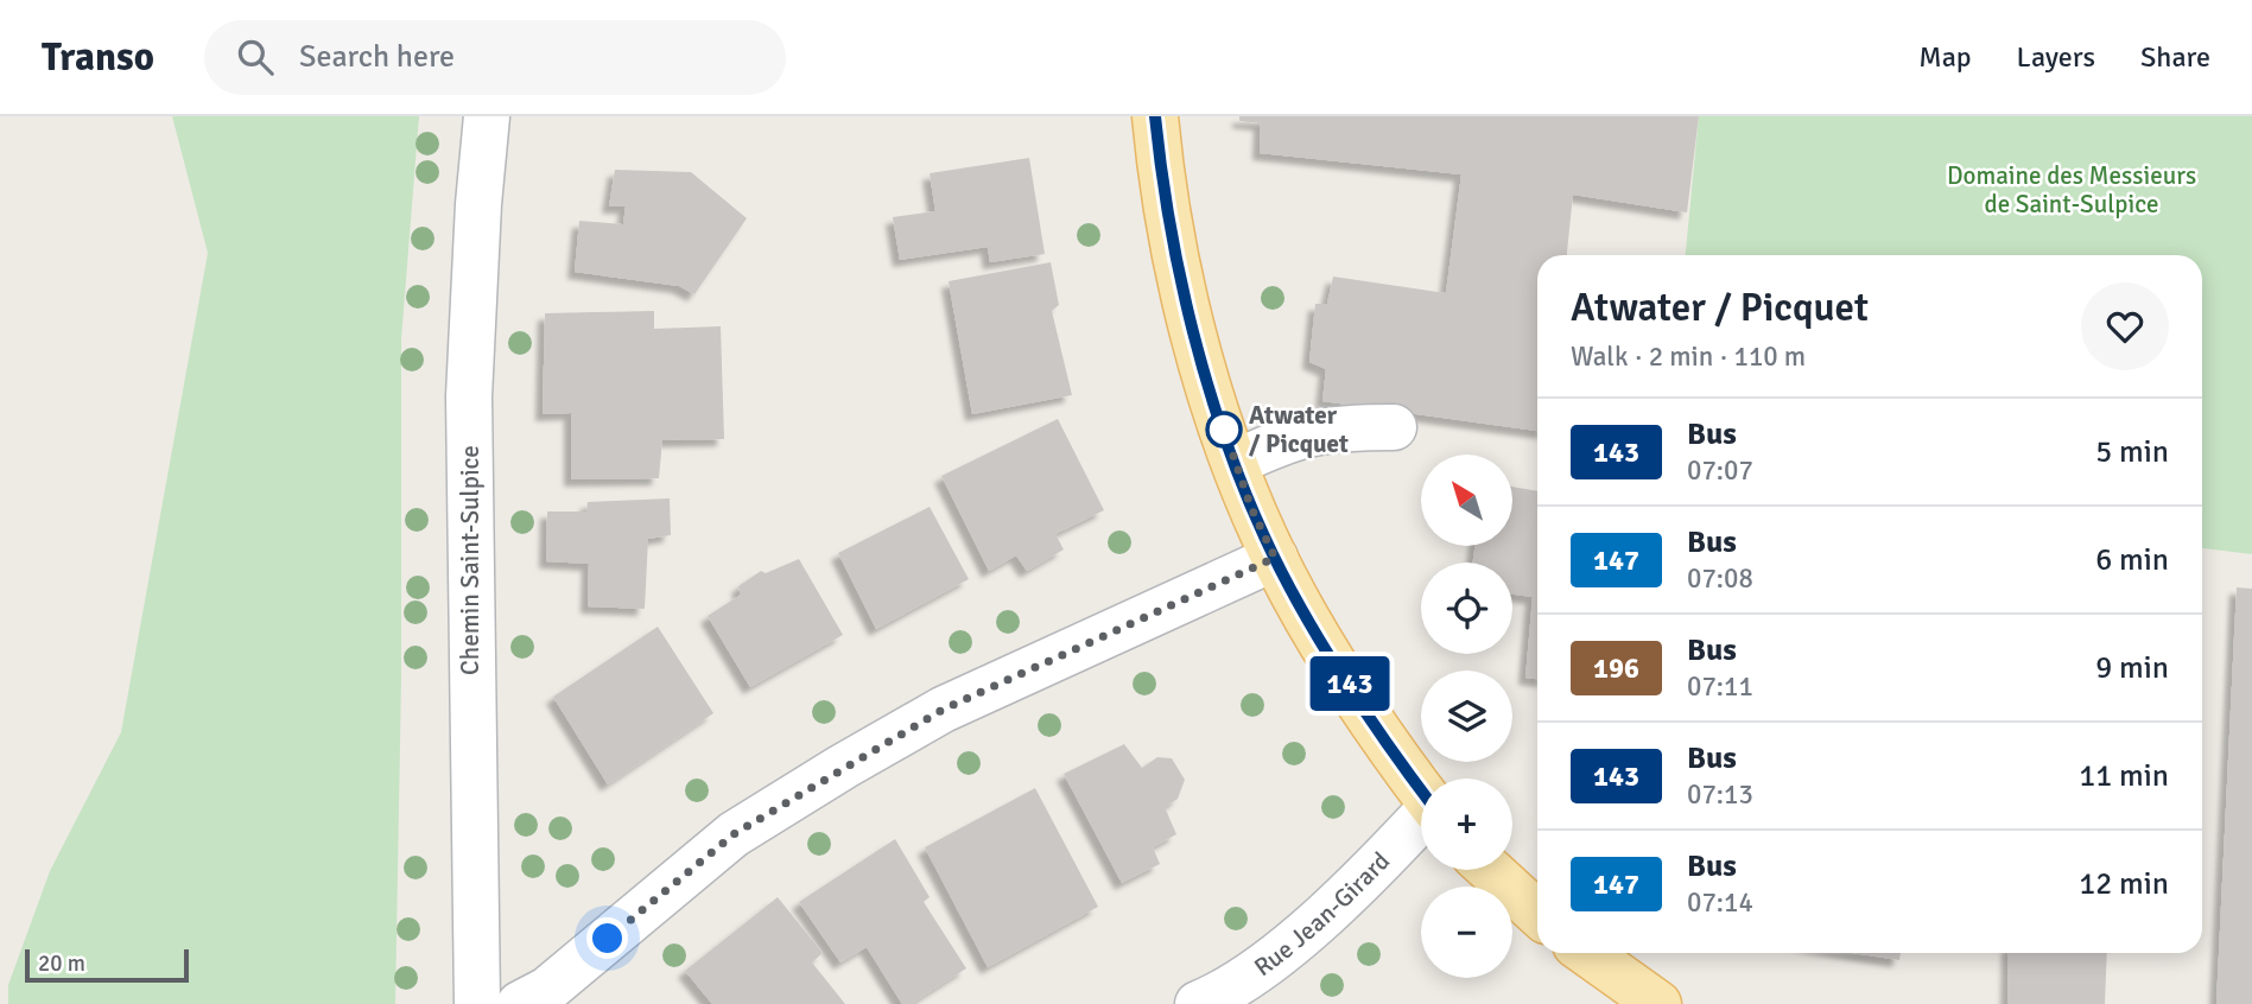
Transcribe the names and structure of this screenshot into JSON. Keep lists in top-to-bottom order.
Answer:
{
  "streets": {
    "street": ["Chemin Saint-Sulpice", "Rue Jean-Girard"]
  },
  "parks": ["Domaine des Messieurs de Saint-Sulpice"],
  "places": ["Atwater / Picquet"],
  "lines": ["bus line 143"],
  "scale_bar": "20 m",
  "north": "top left",
  "page": {
    "header": "Transo",
    "search": "Search here",
    "nav": ["Map", "Layers", "Share"],
    "on_map": "143",
    "heading": ["Atwater / Picquet", "Walk · 2 min · 110 m"],
    "list": [
      {
        "mark": "143",
        "name": "Bus",
        "note": "07:07",
        "value": "5 min"
      },
      {
        "mark": "147",
        "name": "Bus",
        "note": "07:08",
        "value": "6 min"
      },
      {
        "mark": "196",
        "name": "Bus",
        "note": "07:11",
        "value": "9 min"
      },
      {
        "mark": "143",
        "name": "Bus",
        "note": "07:13",
        "value": "11 min"
      },
      {
        "mark": "147",
        "name": "Bus",
        "note": "07:14",
        "value": "12 min"
      }
    ],
    "map_buttons": ["+", "−"],
    "scale": "20 m"
  }
}
